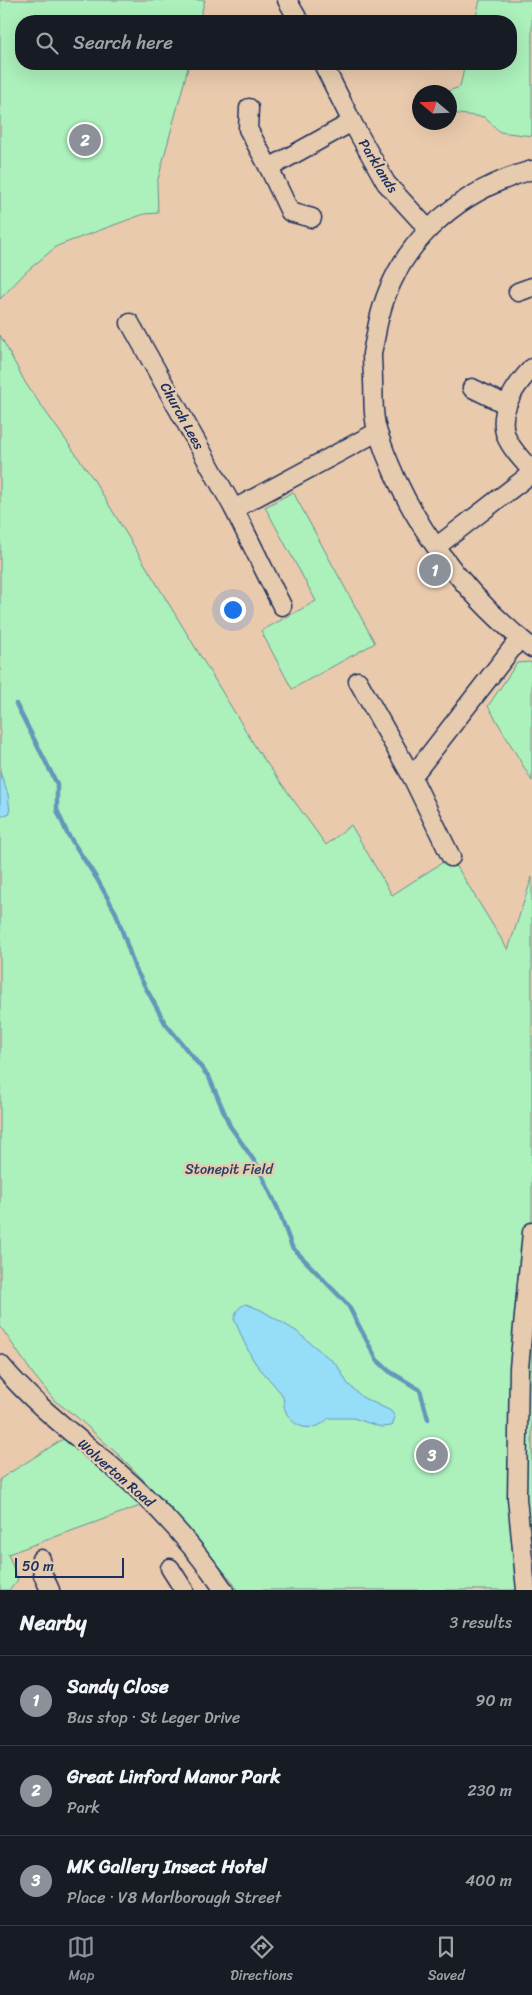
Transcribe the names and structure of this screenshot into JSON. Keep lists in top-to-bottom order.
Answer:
{
  "streets": {
    "street": ["Parklands", "Church Lees", "Wolverton Road"]
  },
  "parks": ["Stonepit Field"],
  "scale_bar": "50 m",
  "north": "left",
  "page": {
    "search": "Search here",
    "pins": ["2", "1", "3"],
    "scale": "50 m",
    "heading": ["Nearby", "3 results"],
    "list": [
      {
        "mark": "1",
        "name": "Sandy Close",
        "note": "Bus stop · St Leger Drive",
        "value": "90 m"
      },
      {
        "mark": "2",
        "name": "Great Linford Manor Park",
        "note": "Park",
        "value": "230 m"
      },
      {
        "mark": "3",
        "name": "MK Gallery Insect Hotel",
        "note": "Place · V8 Marlborough Street",
        "value": "400 m"
      }
    ],
    "nav": ["Map", "Directions", "Saved"]
  }
}
